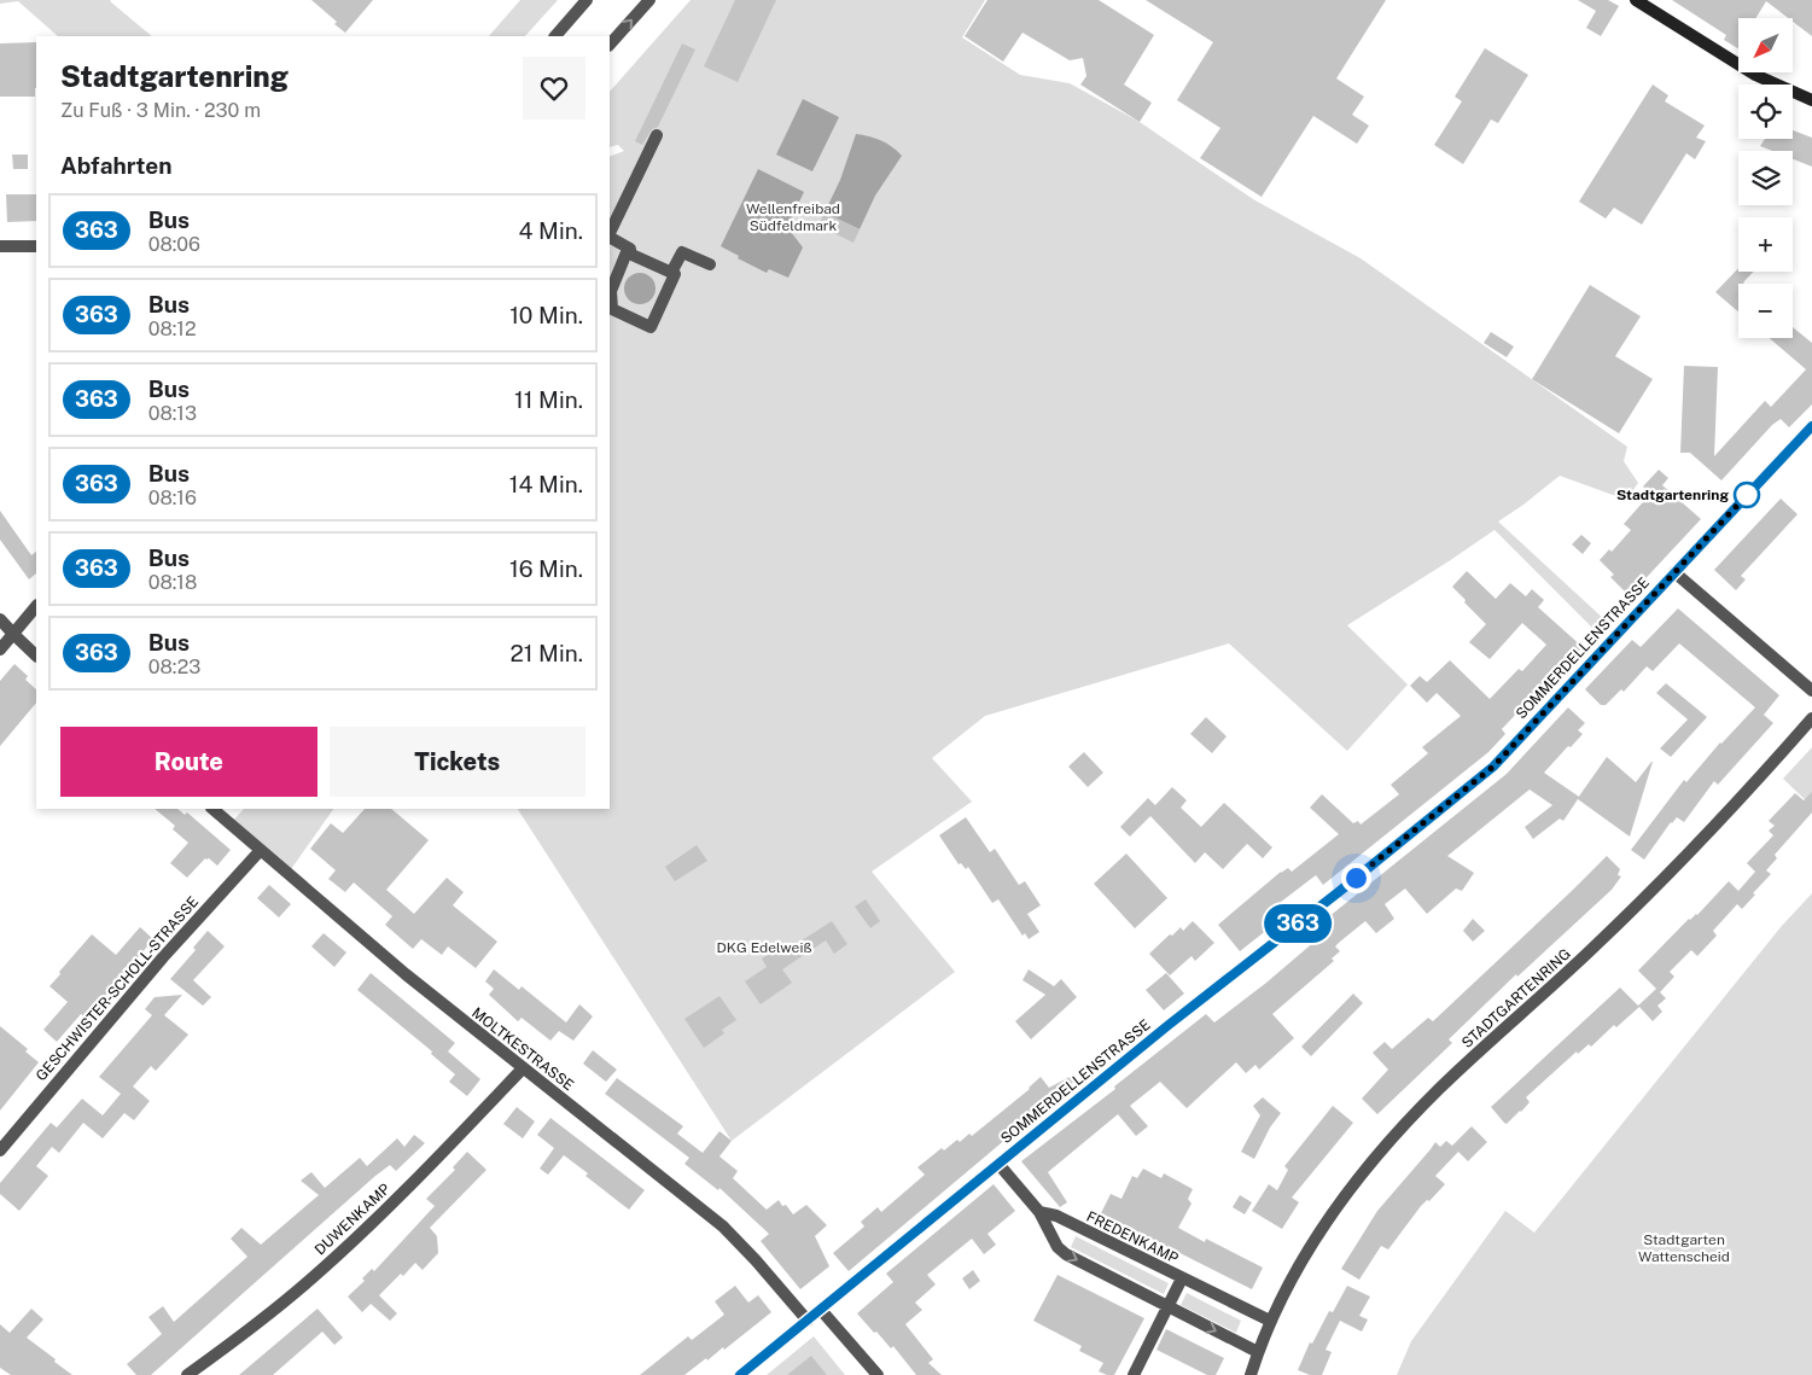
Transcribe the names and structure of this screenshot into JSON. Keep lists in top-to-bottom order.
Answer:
{
  "streets": {
    "street": [
      "SOMMERDELLENSTRASSE",
      "GESCHWISTER-SCHOLL-STRASSE",
      "STADTGARTENRING",
      "MOLTKESTRASSE",
      "DUWENKAMP",
      "FREDENKAMP"
    ]
  },
  "crossings": [
    ["SOMMERDELLENSTRASSE", "MOLTKESTRASSE"],
    ["GESCHWISTER-SCHOLL-STRASSE", "MOLTKESTRASSE"],
    ["MOLTKESTRASSE", "DUWENKAMP"]
  ],
  "parks": ["Wellenfreibad Südfeldmark", "DKG Edelweiß", "Stadtgarten Wattenscheid"],
  "places": ["Stadtgartenring"],
  "lines": ["bus line 363"],
  "north": "bottom left",
  "page": {
    "on_map": "363",
    "map_buttons": ["+", "−"],
    "heading": [
      ["Stadtgartenring", "Zu Fuß · 3 Min. · 230 m"],
      "Abfahrten"
    ],
    "list": [
      {
        "mark": "363",
        "name": "Bus",
        "note": "08:06",
        "value": "4 Min."
      },
      {
        "mark": "363",
        "name": "Bus",
        "note": "08:12",
        "value": "10 Min."
      },
      {
        "mark": "363",
        "name": "Bus",
        "note": "08:13",
        "value": "11 Min."
      },
      {
        "mark": "363",
        "name": "Bus",
        "note": "08:16",
        "value": "14 Min."
      },
      {
        "mark": "363",
        "name": "Bus",
        "note": "08:18",
        "value": "16 Min."
      },
      {
        "mark": "363",
        "name": "Bus",
        "note": "08:23",
        "value": "21 Min."
      }
    ],
    "buttons": ["Route", "Tickets"]
  }
}
